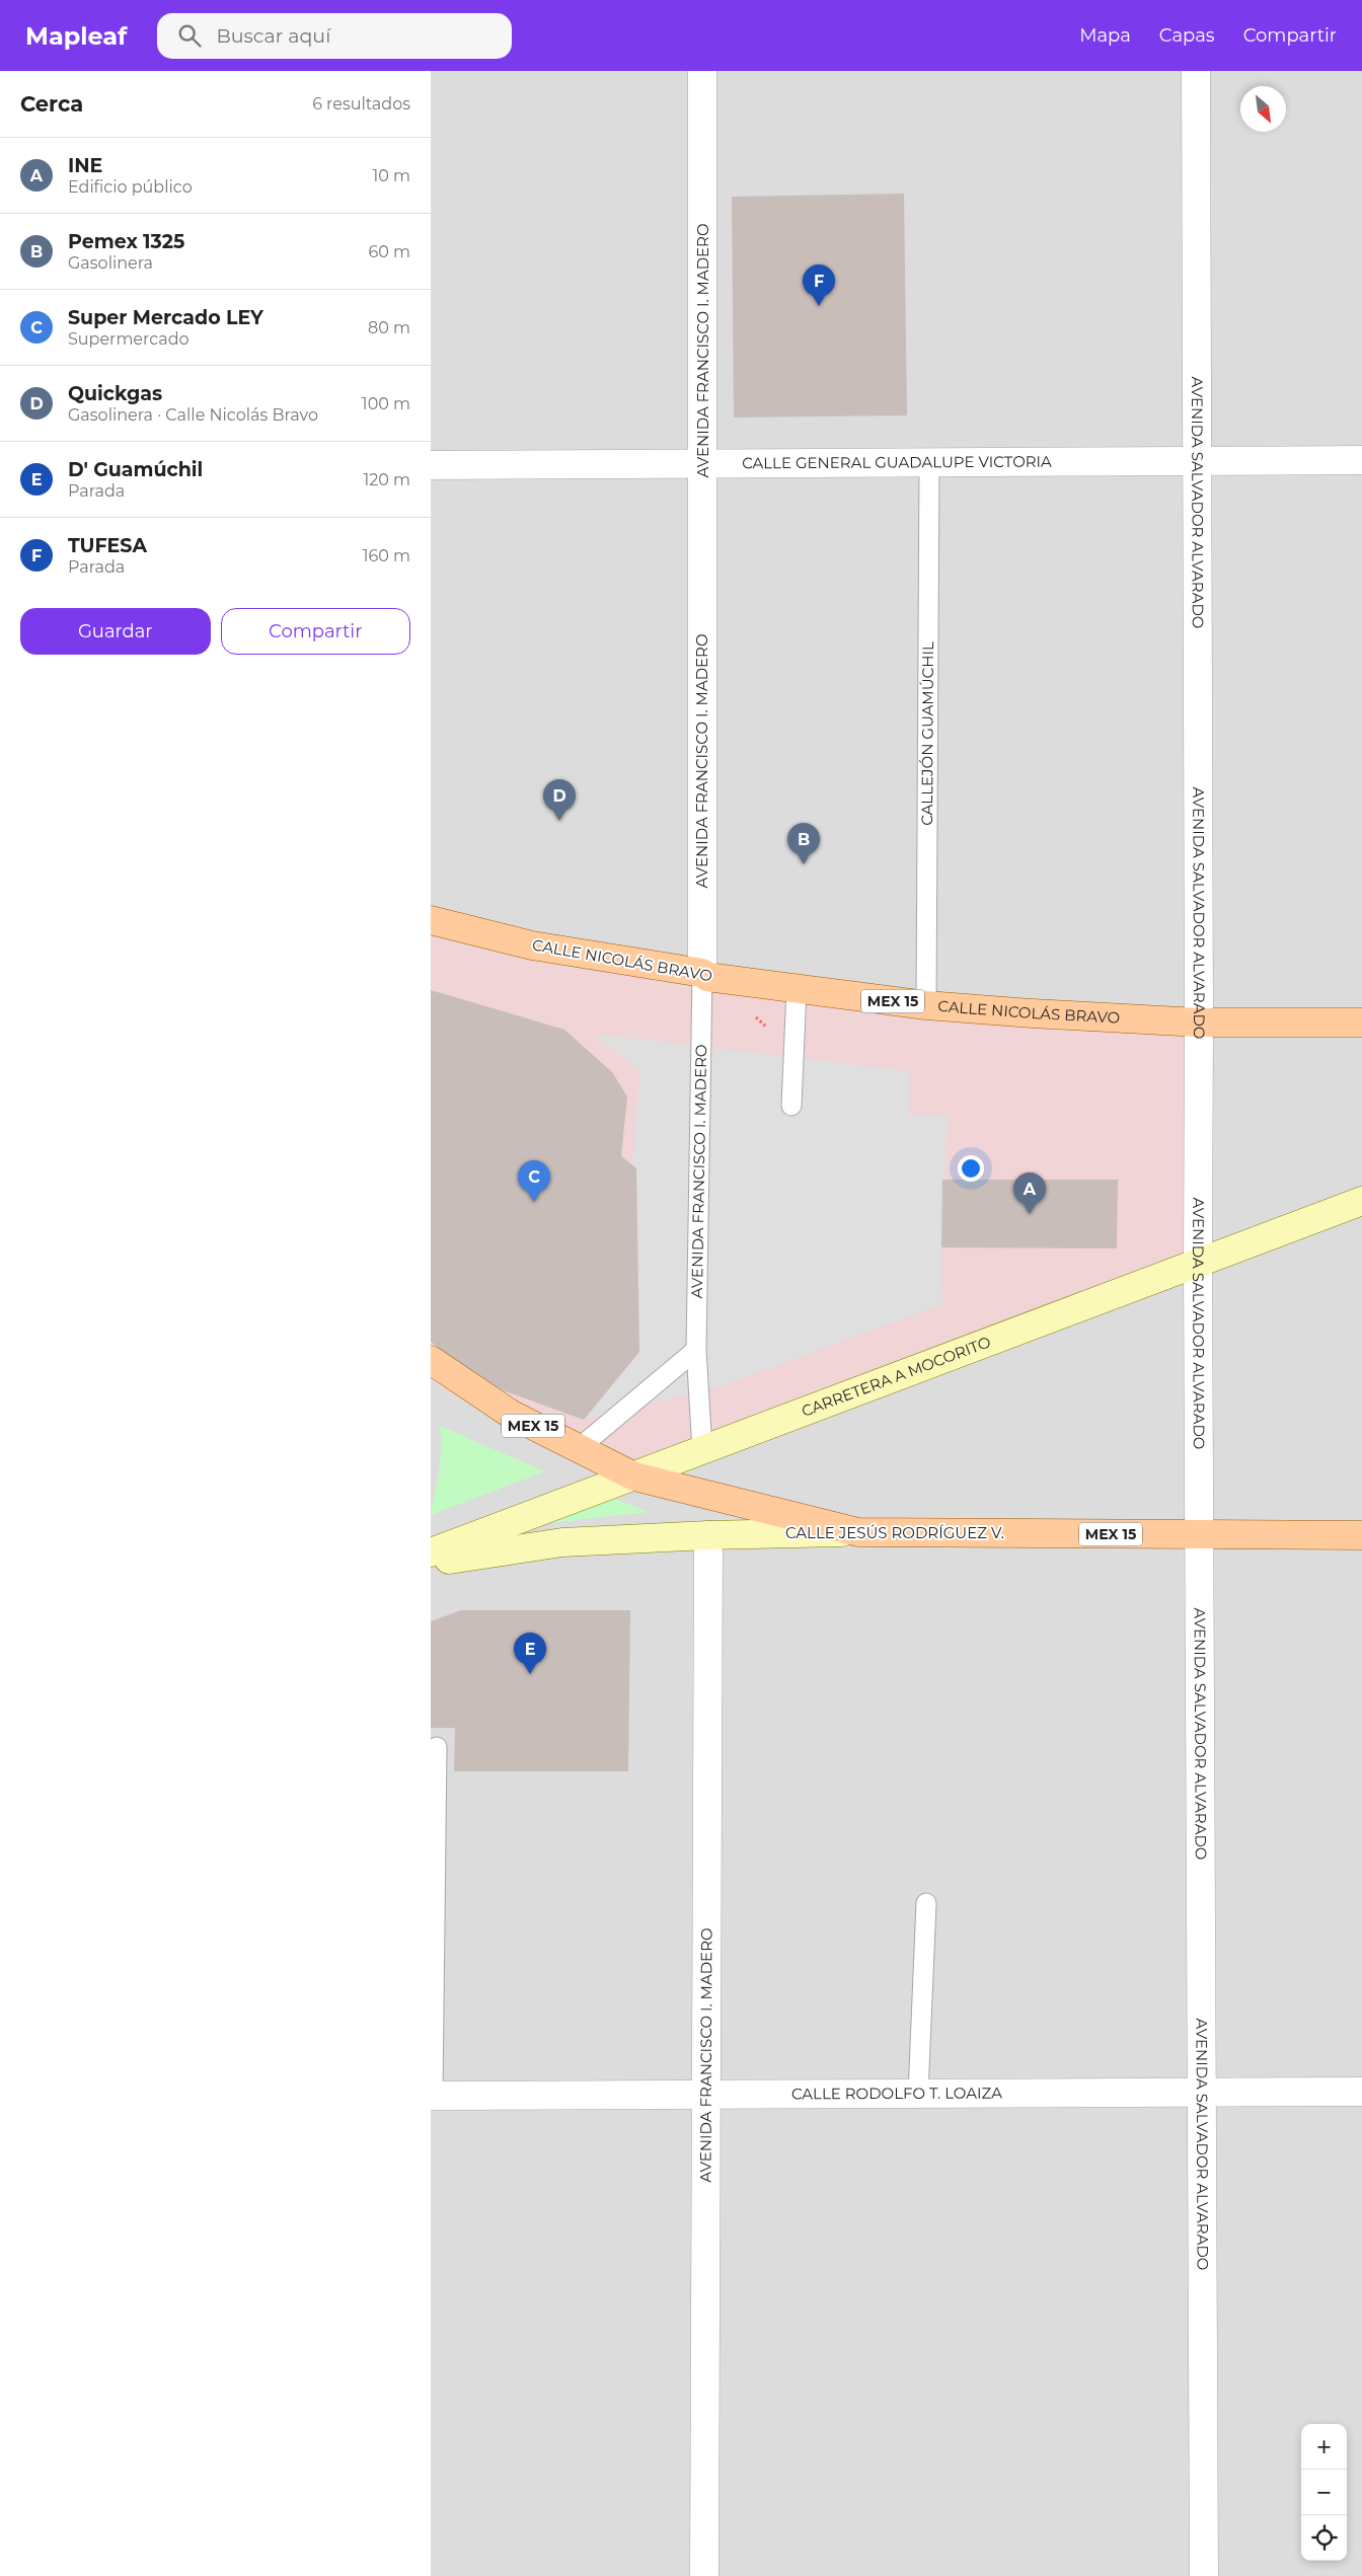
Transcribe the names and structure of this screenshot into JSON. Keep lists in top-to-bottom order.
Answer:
{
  "streets": {
    "main road": [
      "CALLE NICOLÁS BRAVO",
      "MEX 15",
      "CARRETERA A MOCORITO",
      "CALLE JESÚS RODRÍGUEZ V."
    ],
    "street": [
      "AVENIDA FRANCISCO I. MADERO",
      "CALLE GENERAL GUADALUPE VICTORIA",
      "AVENIDA SALVADOR ALVARADO",
      "CALLE RODOLFO T. LOAIZA"
    ],
    "lane": ["CALLEJÓN GUAMÚCHIL"]
  },
  "crossings": [
    ["AVENIDA FRANCISCO I. MADERO", "CALLE GENERAL GUADALUPE VICTORIA"],
    ["AVENIDA FRANCISCO I. MADERO", "CALLE NICOLÁS BRAVO"],
    ["AVENIDA FRANCISCO I. MADERO", "CARRETERA A MOCORITO"],
    ["AVENIDA FRANCISCO I. MADERO", "CALLE JESÚS RODRÍGUEZ V."],
    ["AVENIDA FRANCISCO I. MADERO", "CALLE RODOLFO T. LOAIZA"],
    ["CALLE GENERAL GUADALUPE VICTORIA", "AVENIDA SALVADOR ALVARADO"],
    ["CALLE GENERAL GUADALUPE VICTORIA", "CALLEJÓN GUAMÚCHIL"],
    ["AVENIDA SALVADOR ALVARADO", "CALLE NICOLÁS BRAVO"],
    ["AVENIDA SALVADOR ALVARADO", "CARRETERA A MOCORITO"],
    ["AVENIDA SALVADOR ALVARADO", "CALLE JESÚS RODRÍGUEZ V."],
    ["AVENIDA SALVADOR ALVARADO", "CALLE RODOLFO T. LOAIZA"],
    ["CALLEJÓN GUAMÚCHIL", "CALLE NICOLÁS BRAVO"],
    ["MEX 15", "CARRETERA A MOCORITO"],
    ["MEX 15", "CALLE JESÚS RODRÍGUEZ V."]
  ],
  "north": "bottom right",
  "page": {
    "header": "Mapleaf",
    "search": "Buscar aquí",
    "nav": ["Mapa", "Capas", "Compartir"],
    "heading": ["Cerca", "6 resultados"],
    "list": [
      {
        "mark": "A",
        "name": "INE",
        "note": "Edificio público",
        "value": "10 m"
      },
      {
        "mark": "B",
        "name": "Pemex 1325",
        "note": "Gasolinera",
        "value": "60 m"
      },
      {
        "mark": "C",
        "name": "Super Mercado LEY",
        "note": "Supermercado",
        "value": "80 m"
      },
      {
        "mark": "D",
        "name": "Quickgas",
        "note": "Gasolinera · Calle Nicolás Bravo",
        "value": "100 m"
      },
      {
        "mark": "E",
        "name": "D' Guamúchil",
        "note": "Parada",
        "value": "120 m"
      },
      {
        "mark": "F",
        "name": "TUFESA",
        "note": "Parada",
        "value": "160 m"
      }
    ],
    "pins": [
      "F",
      "D",
      "B",
      "C",
      "A",
      "E"
    ],
    "buttons": ["Guardar", "Compartir"],
    "map_buttons": ["+", "−"]
  }
}
